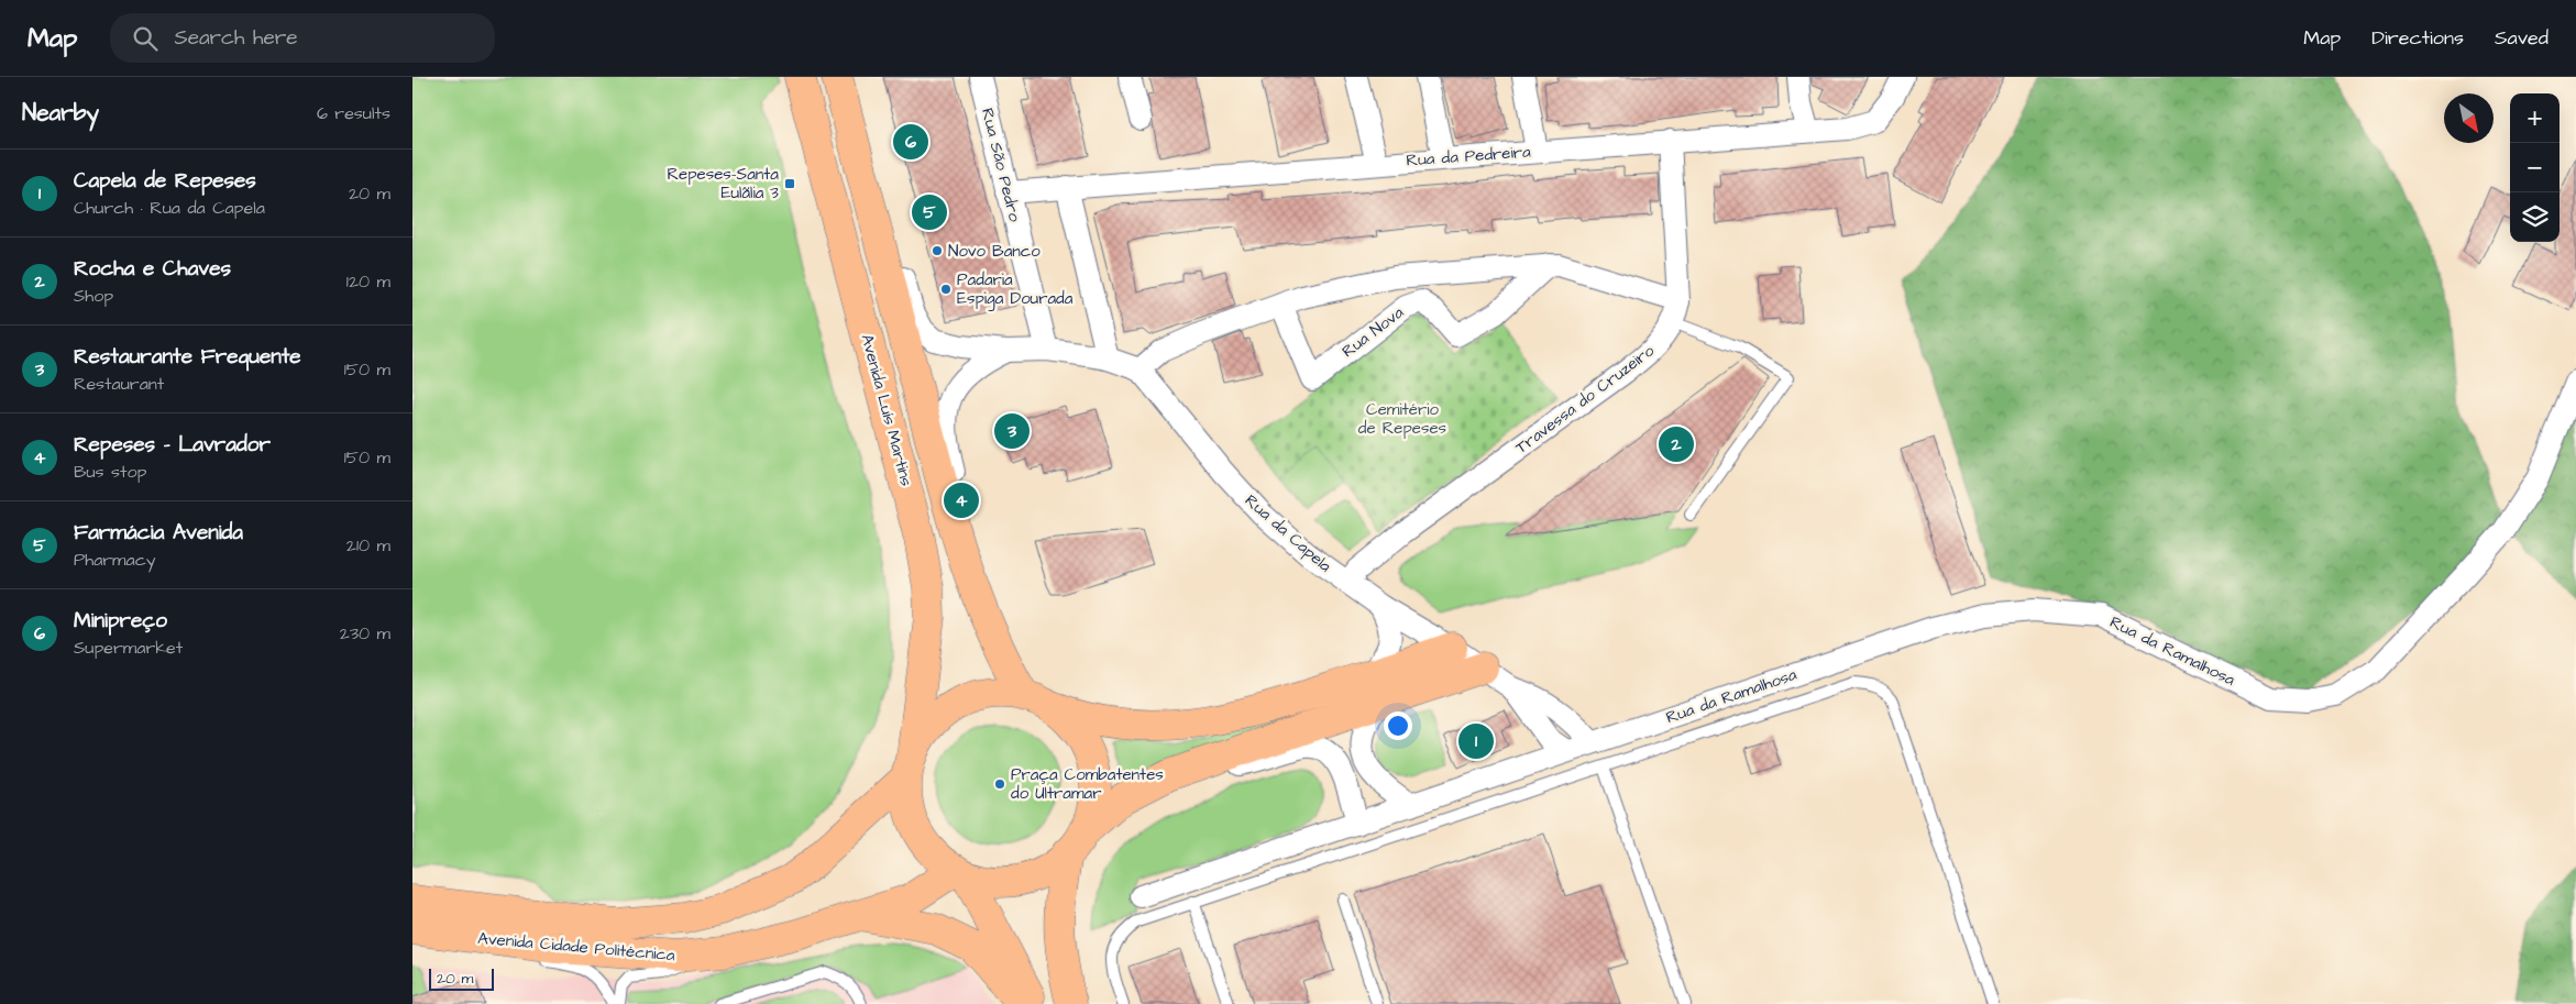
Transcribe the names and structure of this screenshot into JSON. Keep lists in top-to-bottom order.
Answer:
{
  "streets": {
    "main road": ["Avenida Luís Martins", "Avenida Cidade Politécnica"],
    "street": [
      "Rua da Pedreira",
      "Rua São Pedro",
      "Rua Nova",
      "Travessa do Cruzeiro",
      "Rua da Capela",
      "Rua da Ramalhosa"
    ]
  },
  "crossings": [
    ["Rua da Pedreira", "Rua São Pedro"],
    ["Travessa do Cruzeiro", "Rua da Capela"],
    ["Avenida Luís Martins", "Avenida Cidade Politécnica"],
    ["Rua da Capela", "Rua da Ramalhosa"]
  ],
  "parks": ["Cemitério de Repeses"],
  "places": {
    "transit": ["Repeses-Santa Eulãlia 3"],
    "other": ["Novo Banco", "Padaria Espiga Dourada", "Praça Combatentes do Ultramar"]
  },
  "scale_bar": "20 m",
  "north": "bottom right",
  "page": {
    "header": "Map",
    "search": "Search here",
    "nav": ["Map", "Directions", "Saved"],
    "heading": ["Nearby", "6 results"],
    "map_buttons": ["+", "−"],
    "pins": [
      "6",
      "5",
      "3",
      "2",
      "4",
      "1"
    ],
    "list": [
      {
        "mark": "1",
        "name": "Capela de Repeses",
        "note": "Church · Rua da Capela",
        "value": "20 m"
      },
      {
        "mark": "2",
        "name": "Rocha e Chaves",
        "note": "Shop",
        "value": "120 m"
      },
      {
        "mark": "3",
        "name": "Restaurante Frequente",
        "note": "Restaurant",
        "value": "150 m"
      },
      {
        "mark": "4",
        "name": "Repeses - Lavrador",
        "note": "Bus stop",
        "value": "150 m"
      },
      {
        "mark": "5",
        "name": "Farmácia Avenida",
        "note": "Pharmacy",
        "value": "210 m"
      },
      {
        "mark": "6",
        "name": "Minipreço",
        "note": "Supermarket",
        "value": "230 m"
      }
    ],
    "scale": "20 m"
  }
}
